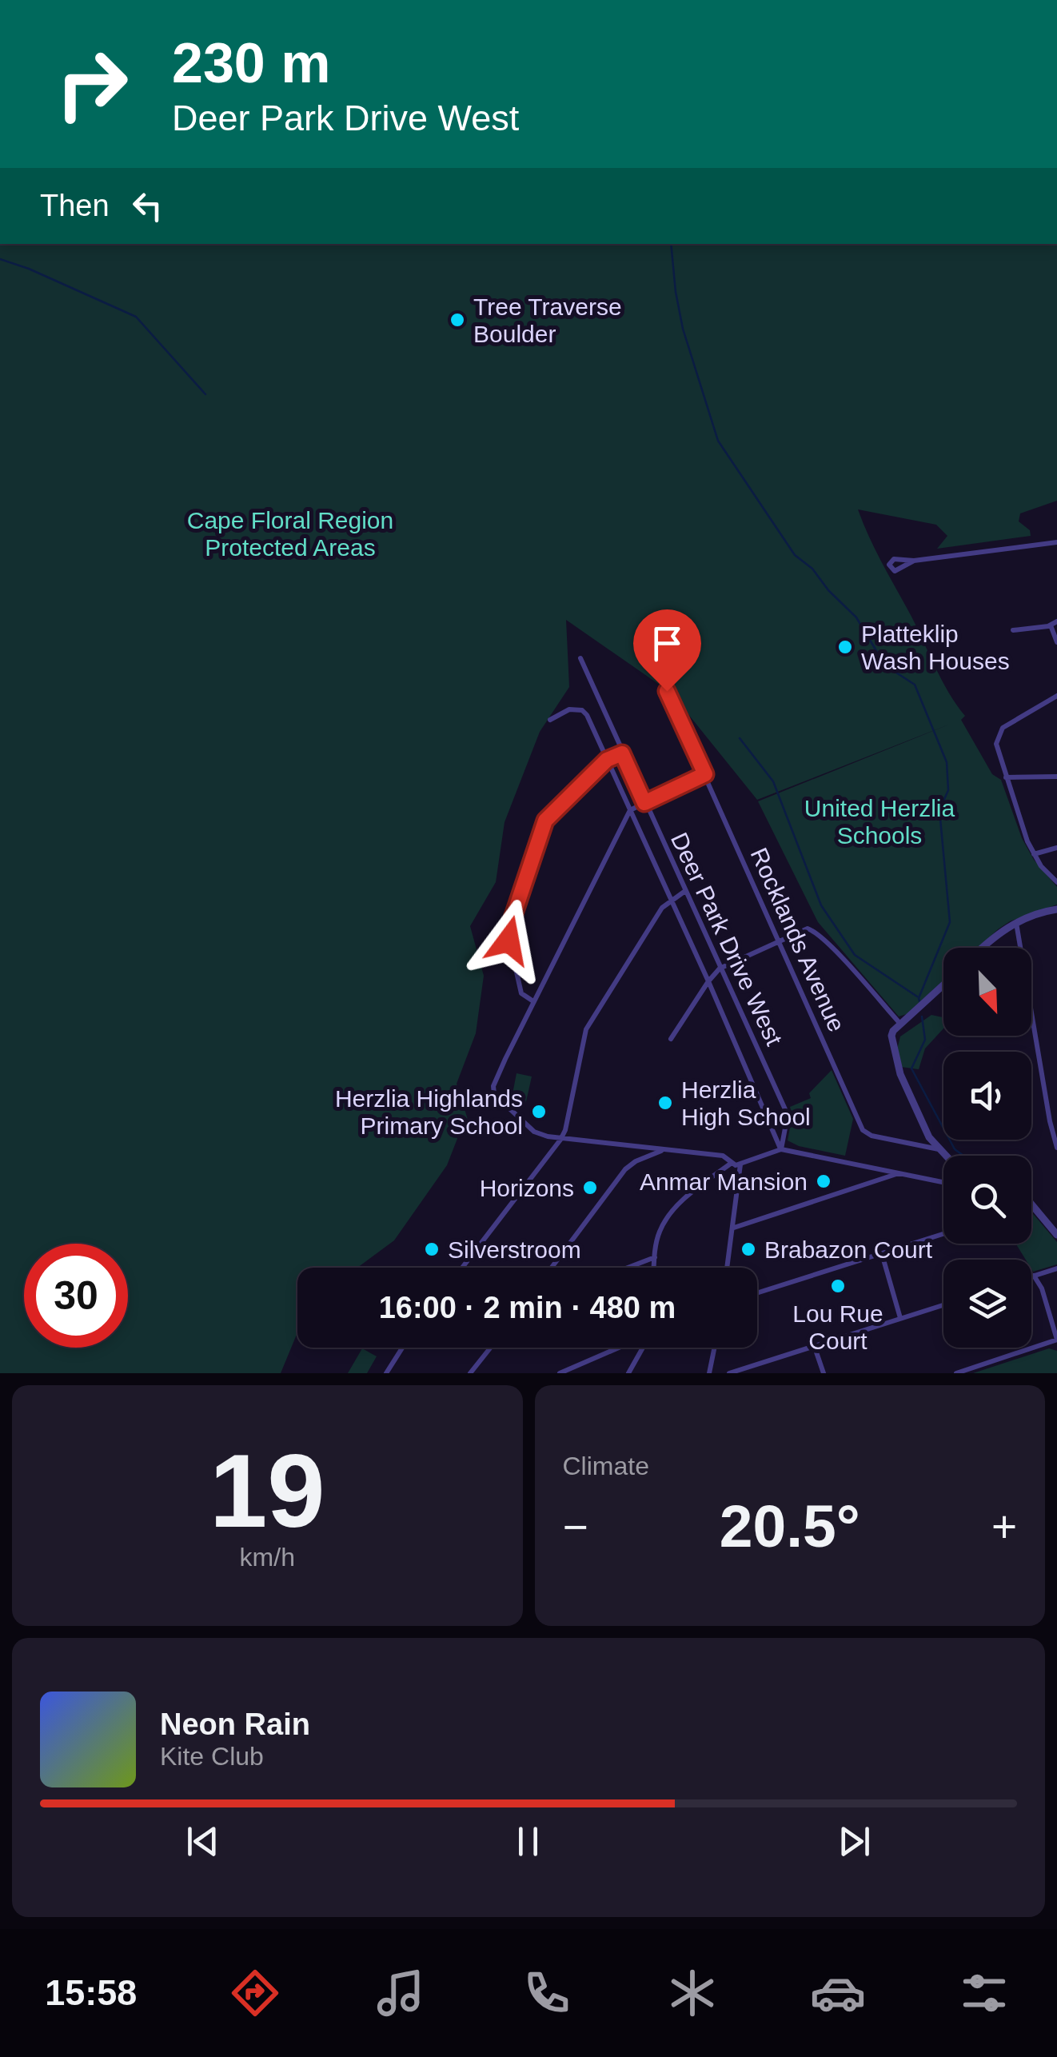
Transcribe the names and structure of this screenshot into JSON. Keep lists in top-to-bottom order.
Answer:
{
  "streets": {
    "street": ["Deer Park Drive West", "Rocklands Avenue"]
  },
  "parks": ["Cape Floral Region Protected Areas", "United Herzlia Schools"],
  "places": [
    "Tree Traverse Boulder",
    "Platteklip Wash Houses",
    "Herzlia High School",
    "Herzlia Highlands Primary School",
    "Anmar Mansion",
    "Horizons",
    "Silverstroom",
    "Brabazon Court",
    "Lou Rue Court"
  ],
  "north": "bottom right",
  "page": {
    "turn": ["230 m", "Deer Park Drive West"],
    "then": "Then",
    "limit": "30",
    "trip": "16:00 · 2 min · 480 m",
    "tile": [
      ["19", "km/h"],
      "Climate"
    ],
    "heat": ["−", "20.5°", "+"],
    "song": ["Neon Rain", "Kite Club"],
    "tabs": "15:58"
  }
}
